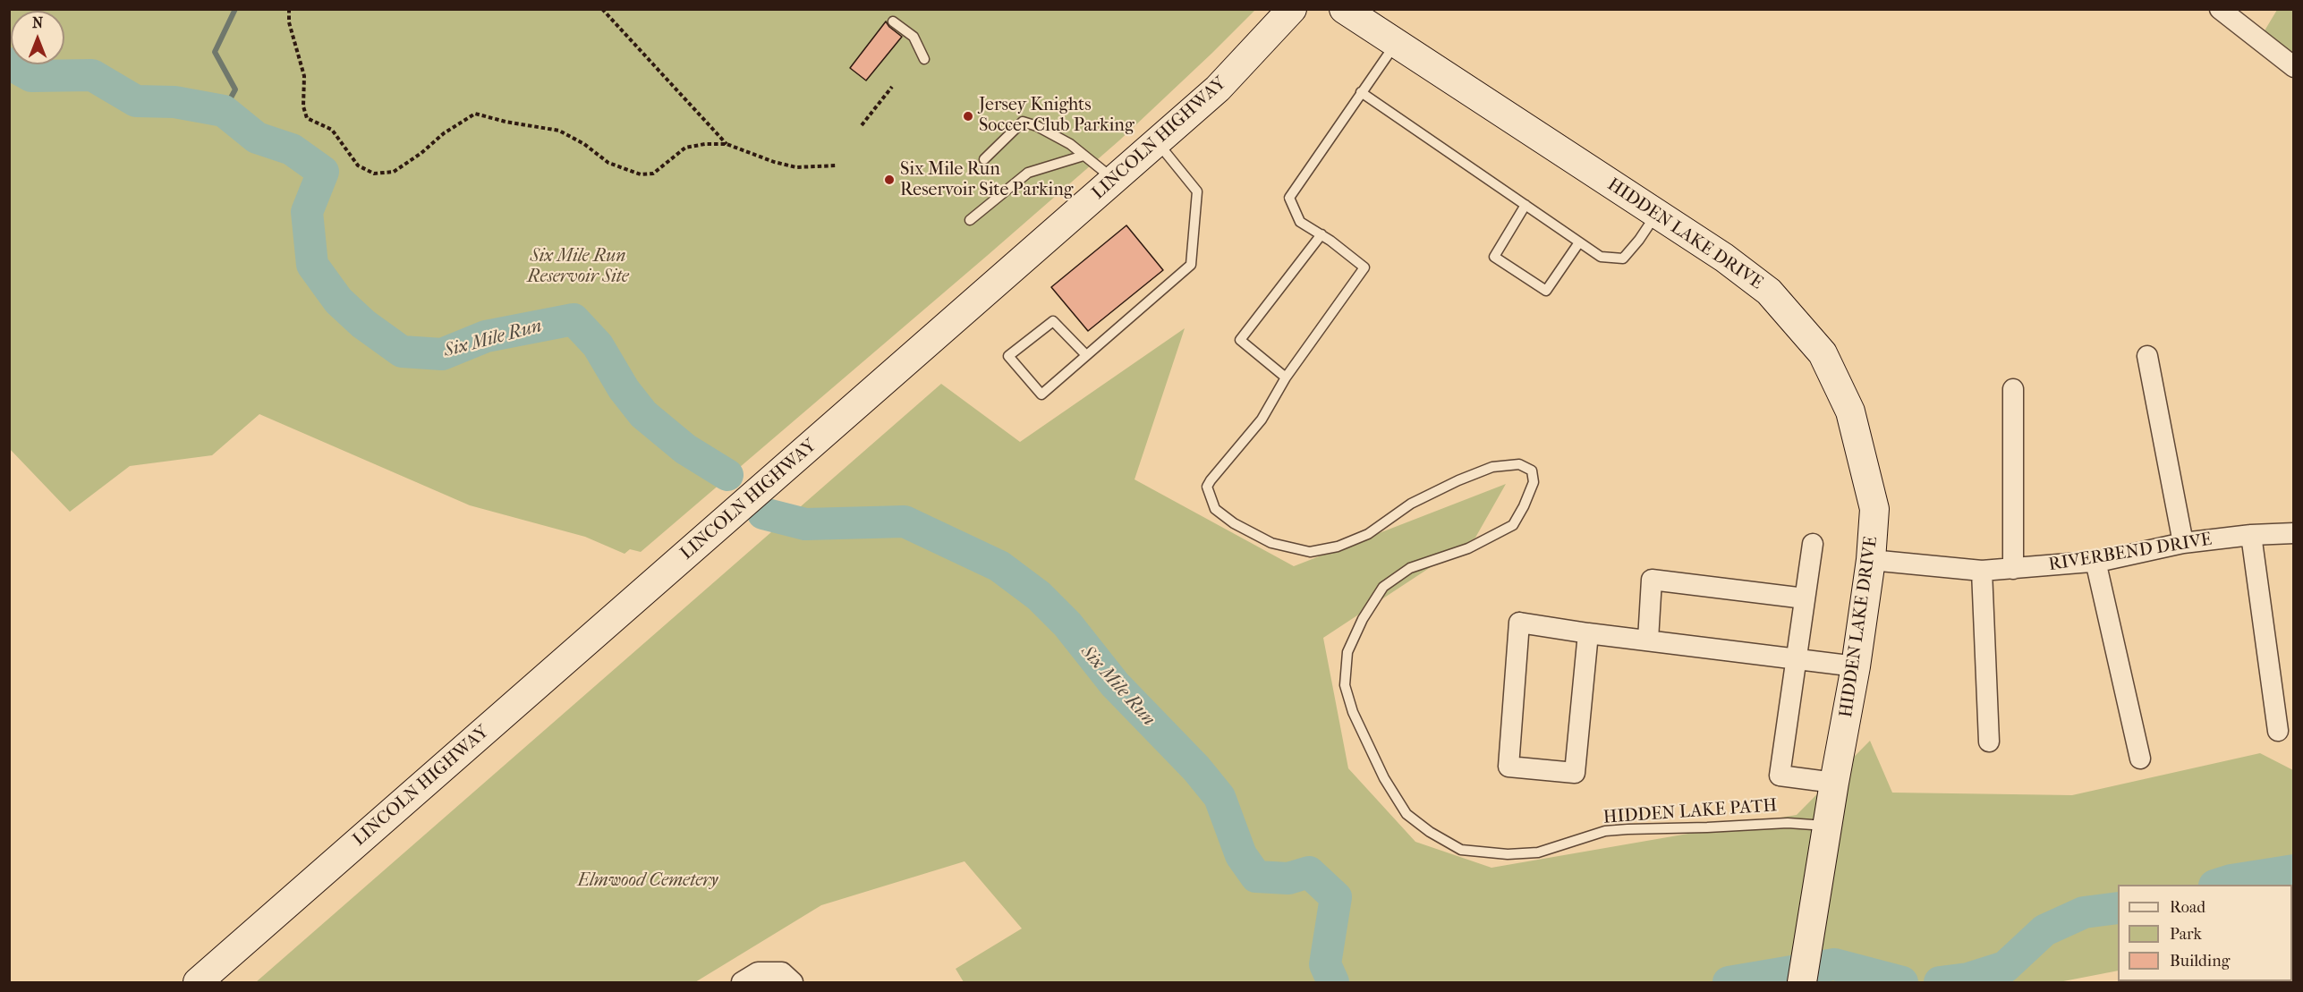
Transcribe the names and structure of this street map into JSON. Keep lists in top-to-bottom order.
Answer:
{
  "streets": {
    "main road": ["LINCOLN HIGHWAY", "HIDDEN LAKE DRIVE"],
    "street": ["RIVERBEND DRIVE"],
    "lane": ["HIDDEN LAKE PATH"]
  },
  "crossings": [
    ["HIDDEN LAKE DRIVE", "RIVERBEND DRIVE"],
    ["HIDDEN LAKE DRIVE", "HIDDEN LAKE PATH"]
  ],
  "water": ["Six Mile Run"],
  "parks": ["Six Mile Run Reservoir Site", "Elmwood Cemetery"],
  "places": ["Jersey Knights Soccer Club Parking", "Six Mile Run Reservoir Site Parking"],
  "legend": ["Road", "Park", "Building"],
  "north": "top"
}
